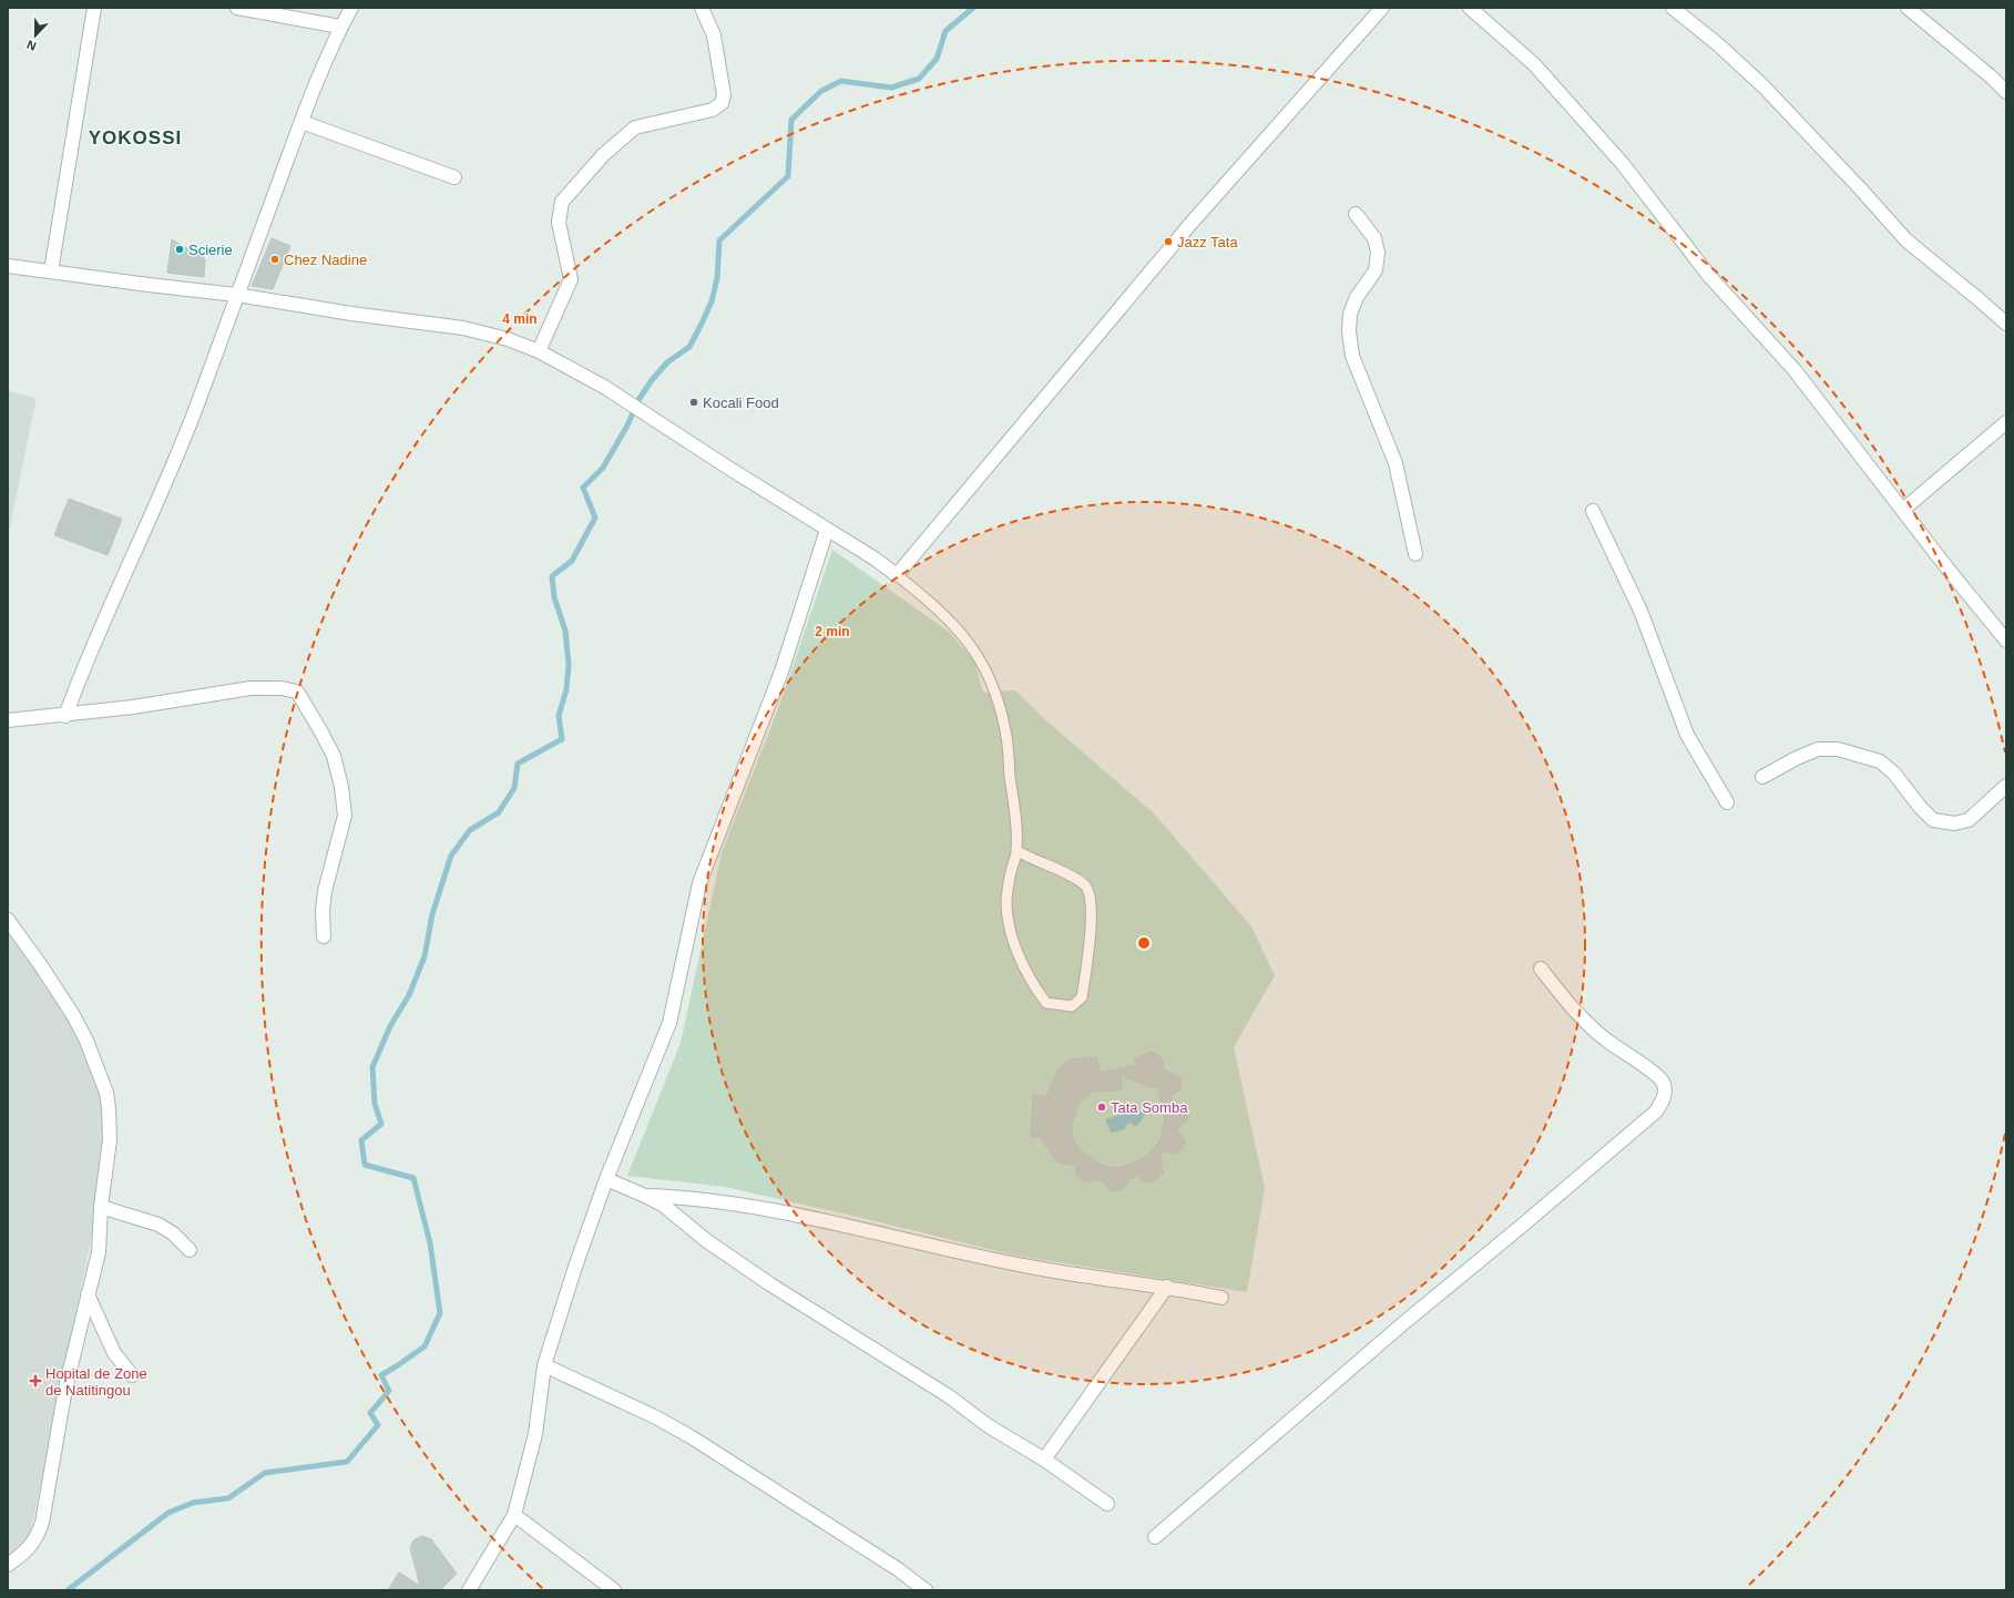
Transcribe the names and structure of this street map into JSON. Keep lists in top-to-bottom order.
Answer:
{
  "districts": ["YOKOSSI"],
  "places": {
    "other": [
      "Jazz Tata",
      "Scierie",
      "Chez Nadine",
      "Kocali Food",
      "Tata Somba"
    ],
    "health": ["Hopital de Zone de Natitingou"]
  },
  "north": "bottom",
  "rings": ["4 min", "2 min"]
}
